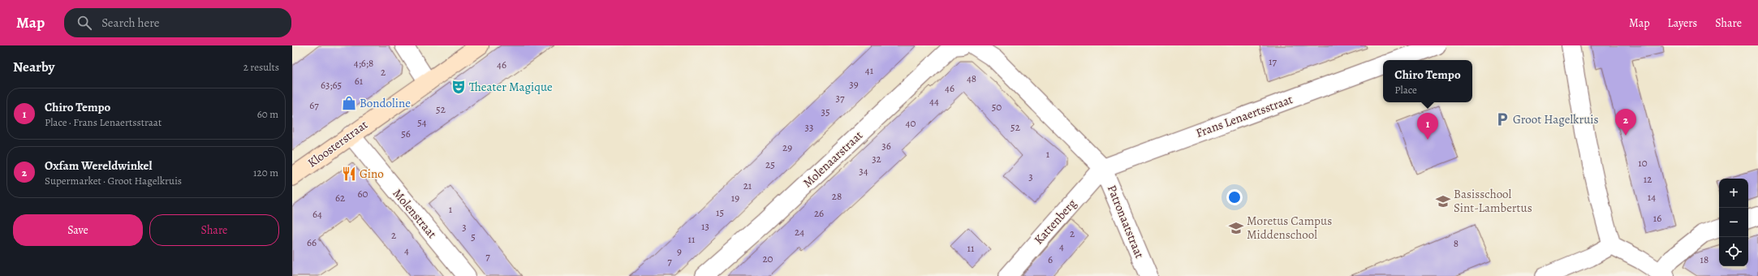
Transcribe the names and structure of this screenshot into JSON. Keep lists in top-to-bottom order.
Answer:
{
  "streets": {
    "main road": ["Kloosterstraat"],
    "street": [
      "Frans Lenaertsstraat",
      "Molenaarstraat",
      "Molenstraat",
      "Kattenberg",
      "Patronaatstraat"
    ]
  },
  "crossings": [
    ["Frans Lenaertsstraat", "Kattenberg"],
    ["Frans Lenaertsstraat", "Patronaatstraat"],
    ["Kloosterstraat", "Molenstraat"],
    ["Kattenberg", "Patronaatstraat"]
  ],
  "places": {
    "theatre": ["Theater Magique"],
    "shop": ["Bondoline"],
    "parking": ["Groot Hagelkruis"],
    "restaurant": ["Gino"],
    "school or university": ["Basisschool Sint-Lambertus", "Moretus Campus Middenschool"]
  },
  "house_numbers": [
    "17",
    "4;6;8",
    "46",
    "41",
    "2",
    "48",
    "61",
    "39",
    "63;65",
    "46",
    "37",
    "44",
    "67",
    "50",
    "52",
    "35",
    "54",
    "40",
    "33",
    "52",
    "56",
    "36",
    "29",
    "1",
    "32",
    "10",
    "25",
    "34",
    "3",
    "12",
    "21",
    "60",
    "28",
    "14",
    "62",
    "19",
    "1",
    "15",
    "26",
    "64",
    "16",
    "13",
    "3",
    "24",
    "2",
    "2",
    "5",
    "11",
    "66",
    "8",
    "4",
    "11",
    "4",
    "9",
    "7",
    "20",
    "6",
    "18",
    "7"
  ],
  "page": {
    "header": "Map",
    "search": "Search here",
    "nav": ["Map", "Layers", "Share"],
    "heading": ["Nearby", "2 results"],
    "popup": ["Chiro Tempo", "Place"],
    "list": [
      {
        "mark": "1",
        "name": "Chiro Tempo",
        "note": "Place · Frans Lenaertsstraat",
        "value": "60 m"
      },
      {
        "mark": "2",
        "name": "Oxfam Wereldwinkel",
        "note": "Supermarket · Groot Hagelkruis",
        "value": "120 m"
      }
    ],
    "pins": ["2", "1"],
    "map_buttons": ["+", "−"],
    "buttons": ["Save", "Share"]
  }
}
